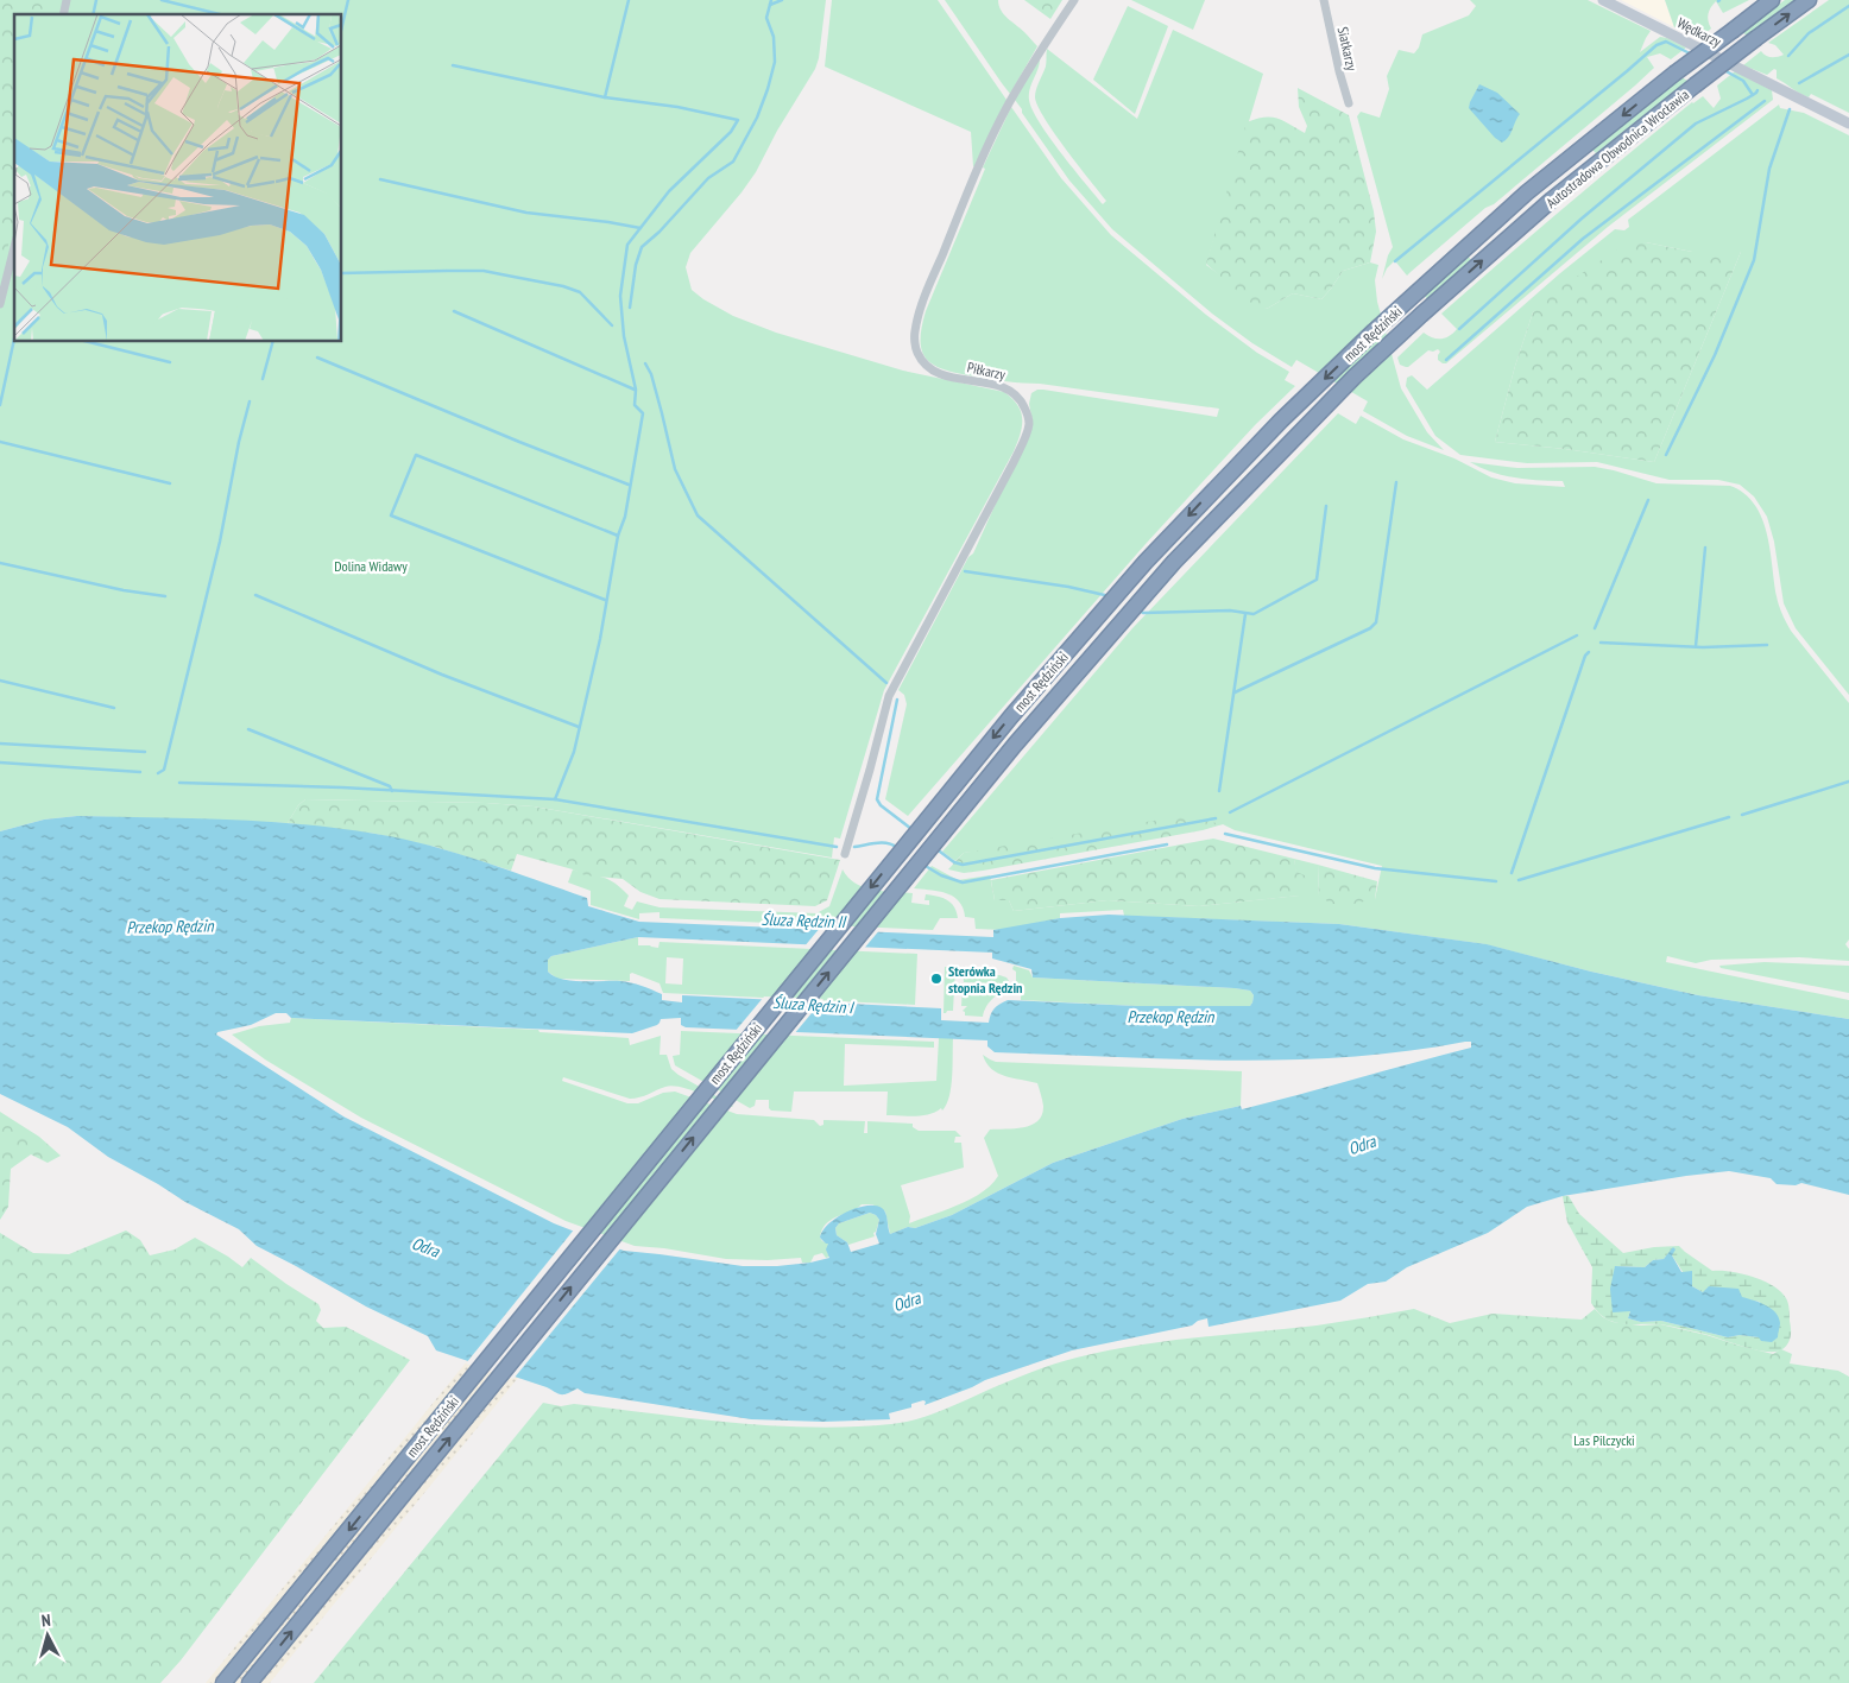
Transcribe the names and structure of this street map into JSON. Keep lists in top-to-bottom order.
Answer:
{
  "streets": {
    "highway": ["Autostradowa Obwodnica Wrocławia", "most Rędziński"],
    "street": ["Wędkarzy", "Siatkarzy", "Piłkarzy"]
  },
  "crossings": [
    ["Autostradowa Obwodnica Wrocławia", "most Rędziński"]
  ],
  "water": [
    "Śluza Rędzin II",
    "Przekop Rędzin",
    "Śluza Rędzin I",
    "Odra"
  ],
  "parks": ["Dolina Widawy", "Las Pilczycki"],
  "places": ["Sterówka stopnia Rędzin"],
  "north": "top"
}
